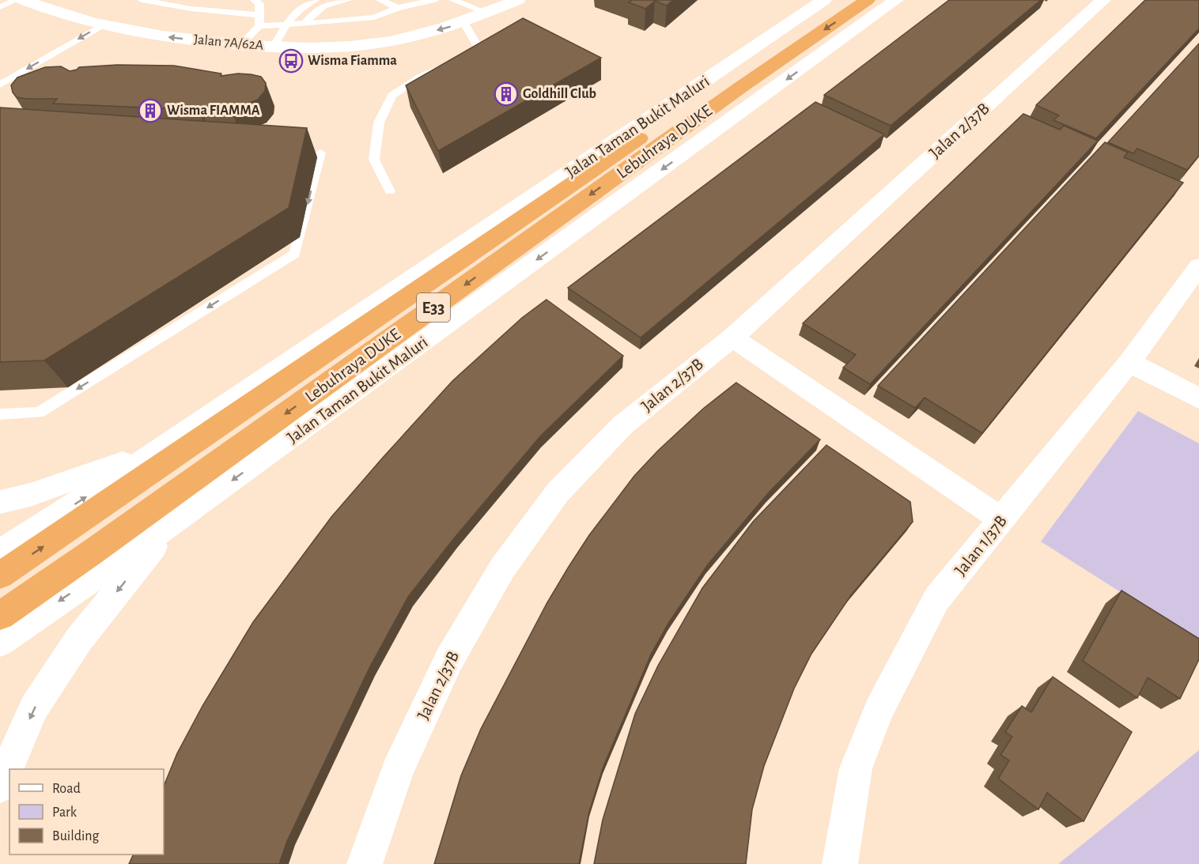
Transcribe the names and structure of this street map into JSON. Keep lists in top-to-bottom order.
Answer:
{
  "streets": {
    "highway": ["Lebuhraya DUKE", "E33"],
    "street": [
      "Jalan 7A/62A",
      "Jalan Taman Bukit Maluri",
      "Jalan 2/37B",
      "Jalan 1/37B"
    ]
  },
  "one_way": ["Jalan 7A/62A"],
  "places": {
    "bus stop": ["Wisma Fiamma"],
    "building": ["Goldhill Club", "Wisma FIAMMA"]
  },
  "legend": ["Road", "Park", "Building"]
}
